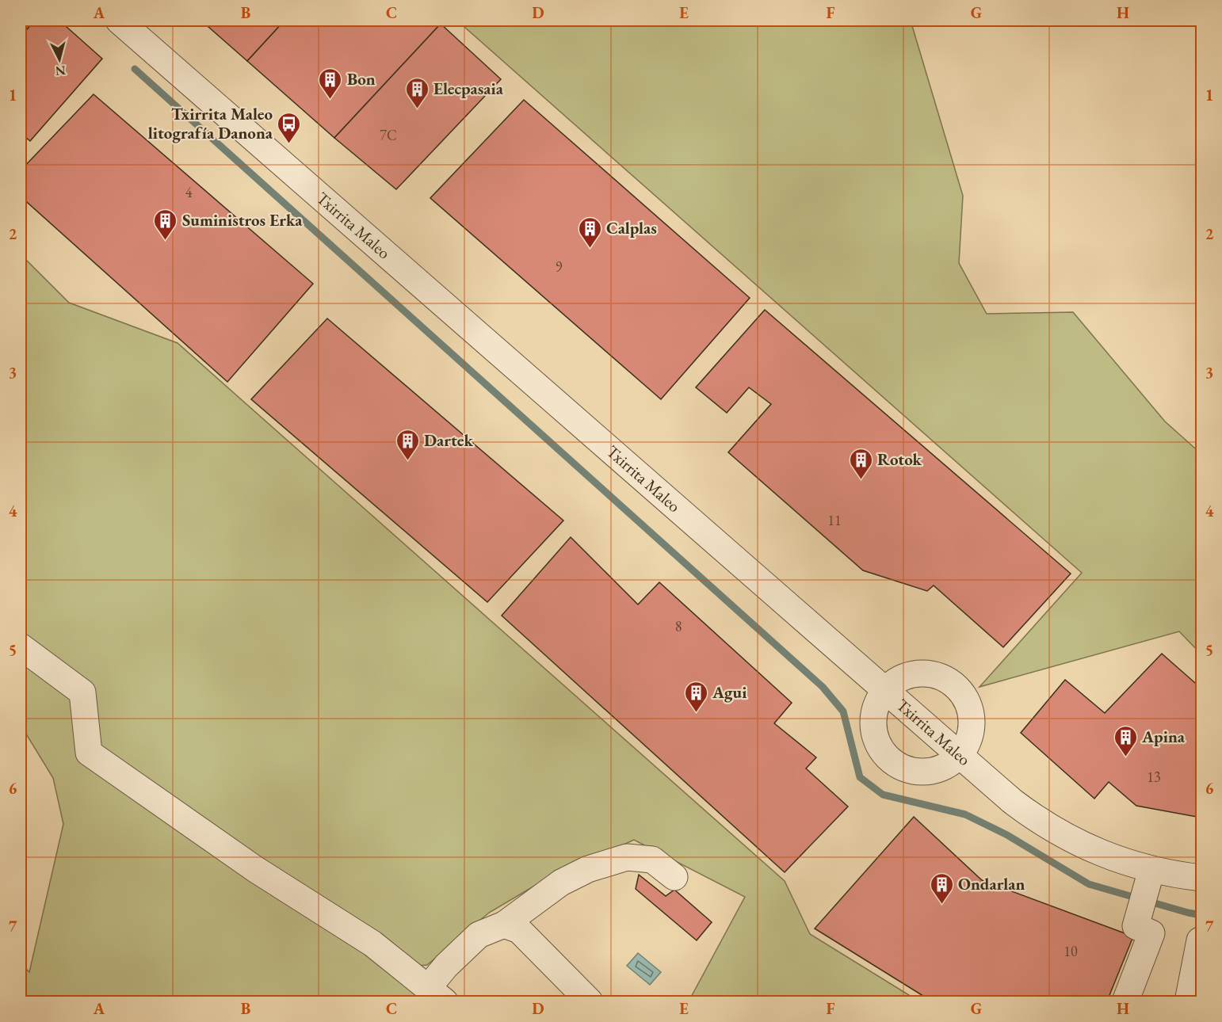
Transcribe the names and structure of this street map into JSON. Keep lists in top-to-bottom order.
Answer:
{
  "streets": {
    "street": ["Txirrita Maleo"]
  },
  "places": {
    "building": [
      "Bon",
      "Elecpasaia",
      "Suministros Erka",
      "Calplas",
      "Dartek",
      "Rotok",
      "Agui",
      "Apina",
      "Ondarlan"
    ],
    "bus stop": ["Txirrita Maleo litografía Danona"]
  },
  "house_numbers": [
    "7C",
    "4",
    "9",
    "11",
    "8",
    "13",
    "10"
  ],
  "north": "bottom",
  "grid": {
    "columns": [
      "A",
      "B",
      "C",
      "D",
      "E",
      "F",
      "G",
      "H"
    ],
    "rows": [
      "1",
      "2",
      "3",
      "4",
      "5",
      "6",
      "7"
    ]
  }
}
